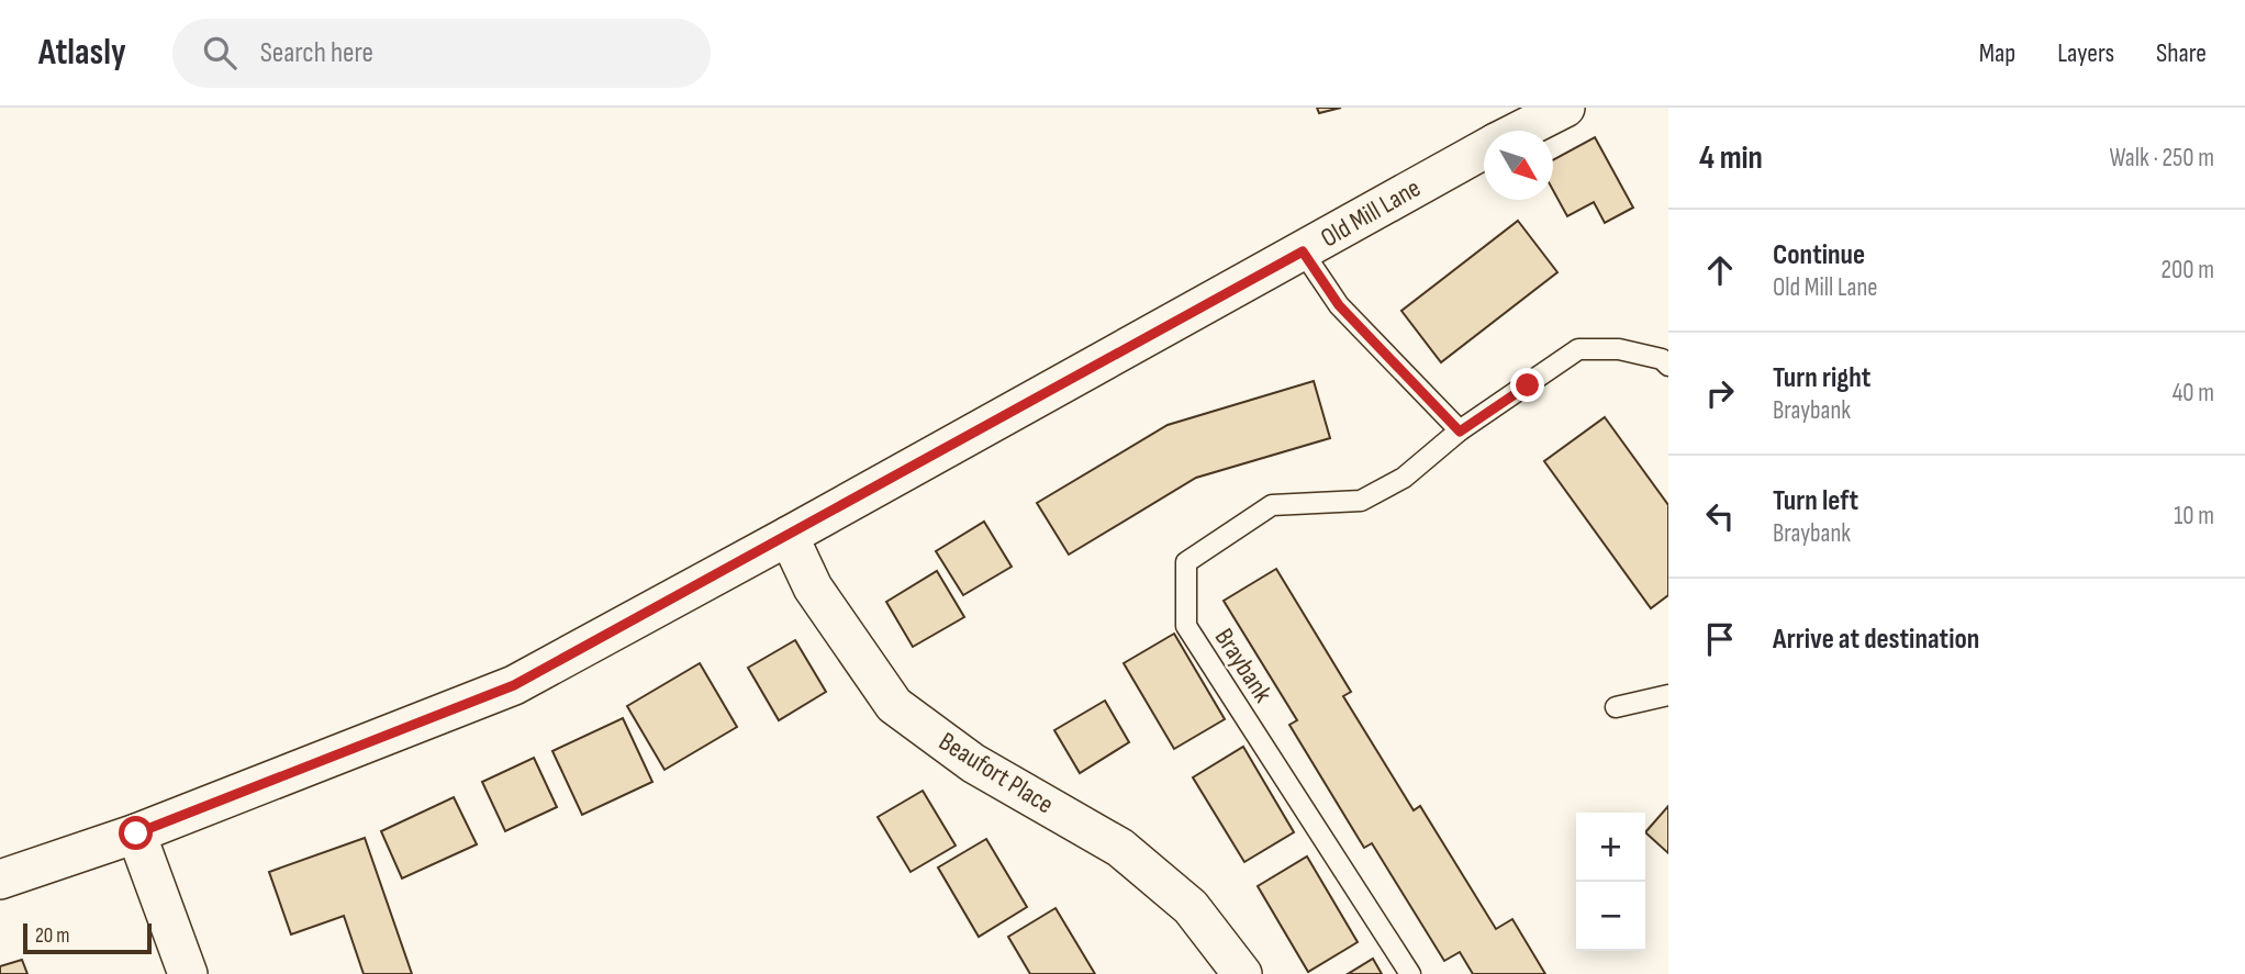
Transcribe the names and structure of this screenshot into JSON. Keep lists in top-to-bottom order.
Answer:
{
  "streets": {
    "street": ["Old Mill Lane", "Beaufort Place"],
    "lane": ["Braybank"]
  },
  "crossings": [
    ["Old Mill Lane", "Beaufort Place"]
  ],
  "scale_bar": "20 m",
  "north": "bottom right",
  "page": {
    "header": "Atlasly",
    "search": "Search here",
    "nav": ["Map", "Layers", "Share"],
    "heading": ["4 min", "Walk · 250 m"],
    "list": [
      ["Continue", "Old Mill Lane", "200 m"],
      ["Turn right", "Braybank", "40 m"],
      ["Turn left", "Braybank", "10 m"],
      "Arrive at destination"
    ],
    "map_buttons": ["+", "−"],
    "scale": "20 m"
  }
}
